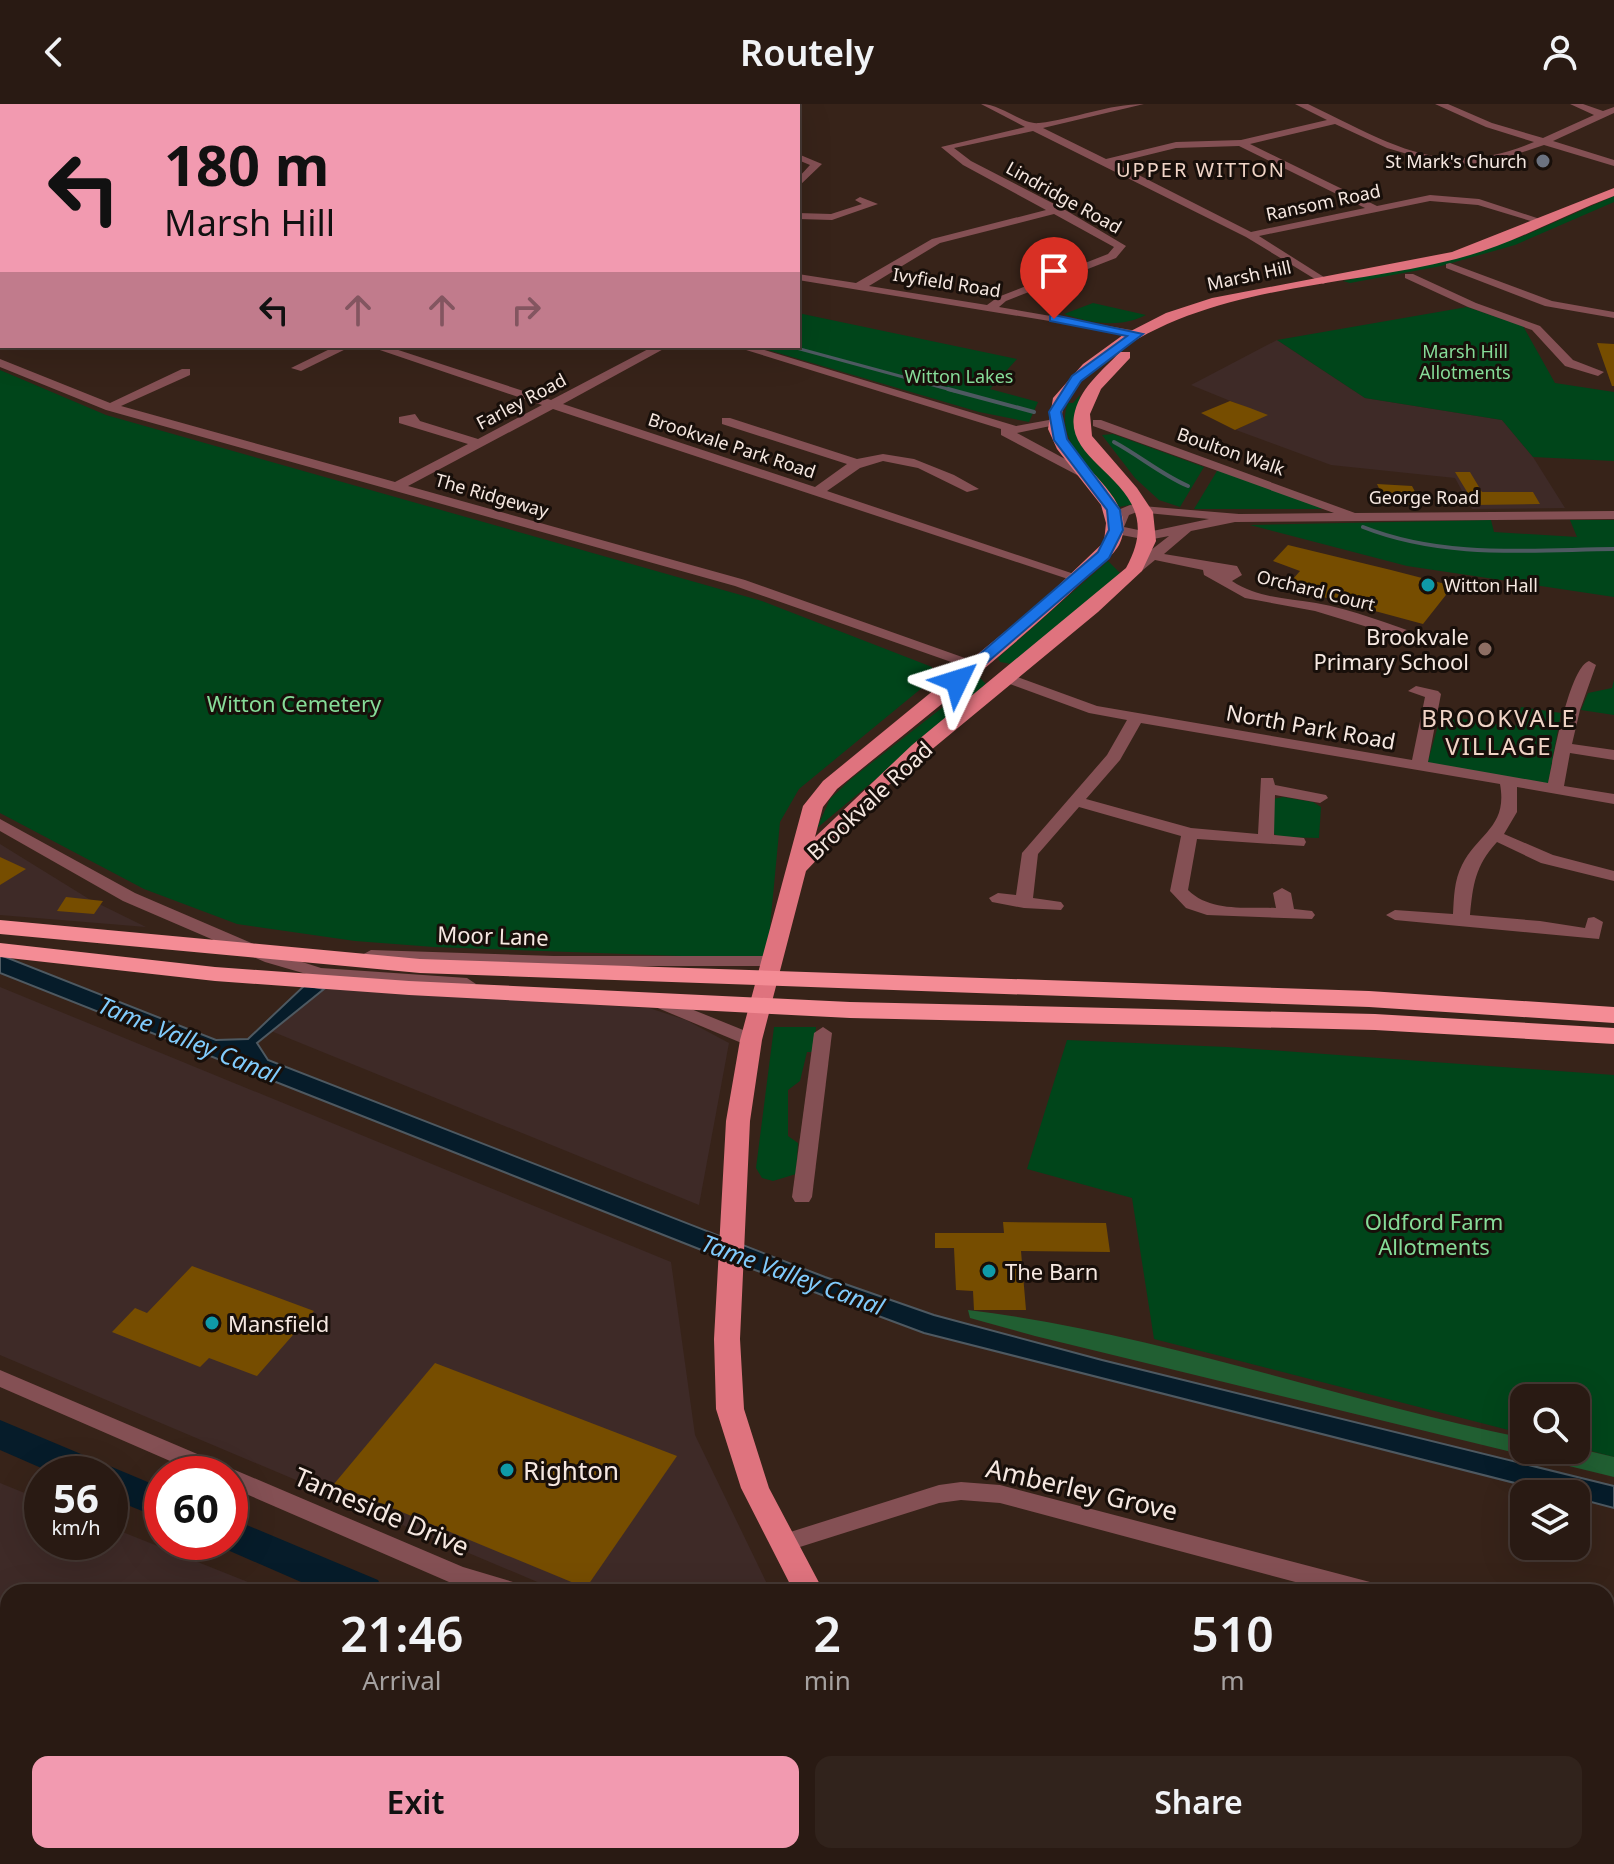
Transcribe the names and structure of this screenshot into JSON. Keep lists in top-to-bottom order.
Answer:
{
  "streets": {
    "main road": ["Marsh Hill", "Brookvale Road"],
    "street": [
      "Lindridge Road",
      "Ransom Road",
      "Ivyfield Road",
      "Farley Road",
      "Brookvale Park Road",
      "Boulton Walk",
      "The Ridgeway",
      "George Road",
      "Orchard Court",
      "North Park Road",
      "Moor Lane",
      "Amberley Grove",
      "Tameside Drive"
    ]
  },
  "crossings": [
    ["Lindridge Road", "Ivyfield Road"],
    ["Ransom Road", "Marsh Hill"],
    ["Marsh Hill", "Ivyfield Road"],
    ["Marsh Hill", "George Road"],
    ["Marsh Hill", "Brookvale Road"],
    ["Farley Road", "Brookvale Park Road"],
    ["Farley Road", "The Ridgeway"],
    ["Brookvale Park Road", "Brookvale Road"],
    ["Boulton Walk", "George Road"],
    ["The Ridgeway", "Brookvale Road"],
    ["George Road", "Brookvale Road"],
    ["North Park Road", "Brookvale Road"],
    ["Brookvale Road", "Moor Lane"],
    ["Brookvale Road", "Amberley Grove"]
  ],
  "districts": ["UPPER WITTON", "BROOKVALE VILLAGE"],
  "water": ["Tame Valley Canal"],
  "parks": [
    "Marsh Hill Allotments",
    "Witton Lakes",
    "Witton Cemetery",
    "Oldford Farm Allotments"
  ],
  "places": [
    "St Mark's Church",
    "Witton Hall",
    "Brookvale Primary School",
    "The Barn",
    "Mansfield",
    "Righton"
  ],
  "page": {
    "header": "Routely",
    "turn": ["180 m", "Marsh Hill"],
    "speed": "56 km/h",
    "limit": "60",
    "eta": [
      "21:46",
      "Arrival",
      "2",
      "min",
      "510",
      "m"
    ],
    "buttons": ["Exit", "Share"]
  }
}
